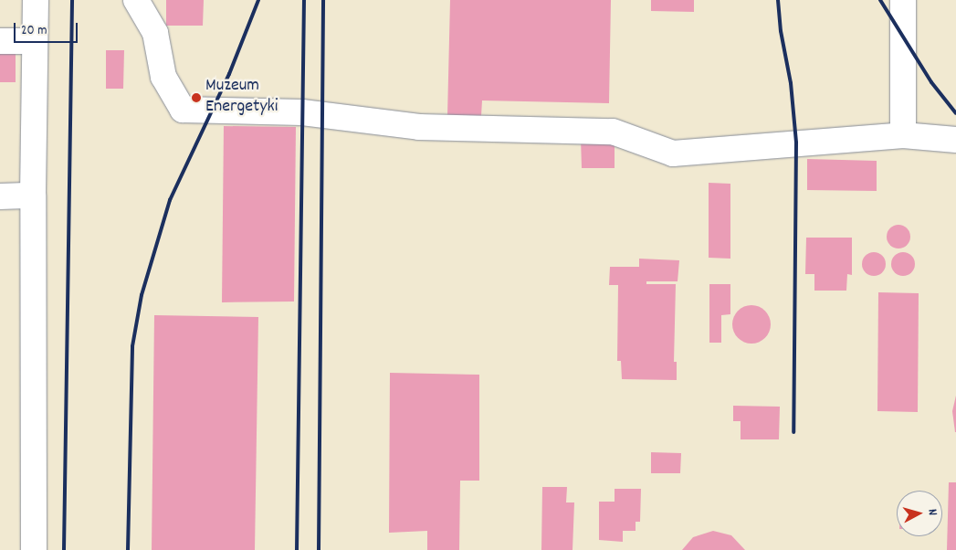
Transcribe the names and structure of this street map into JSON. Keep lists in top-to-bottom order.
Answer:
{
  "places": ["Muzeum Energetyki"],
  "scale_bar": "20 m",
  "north": "right"
}
